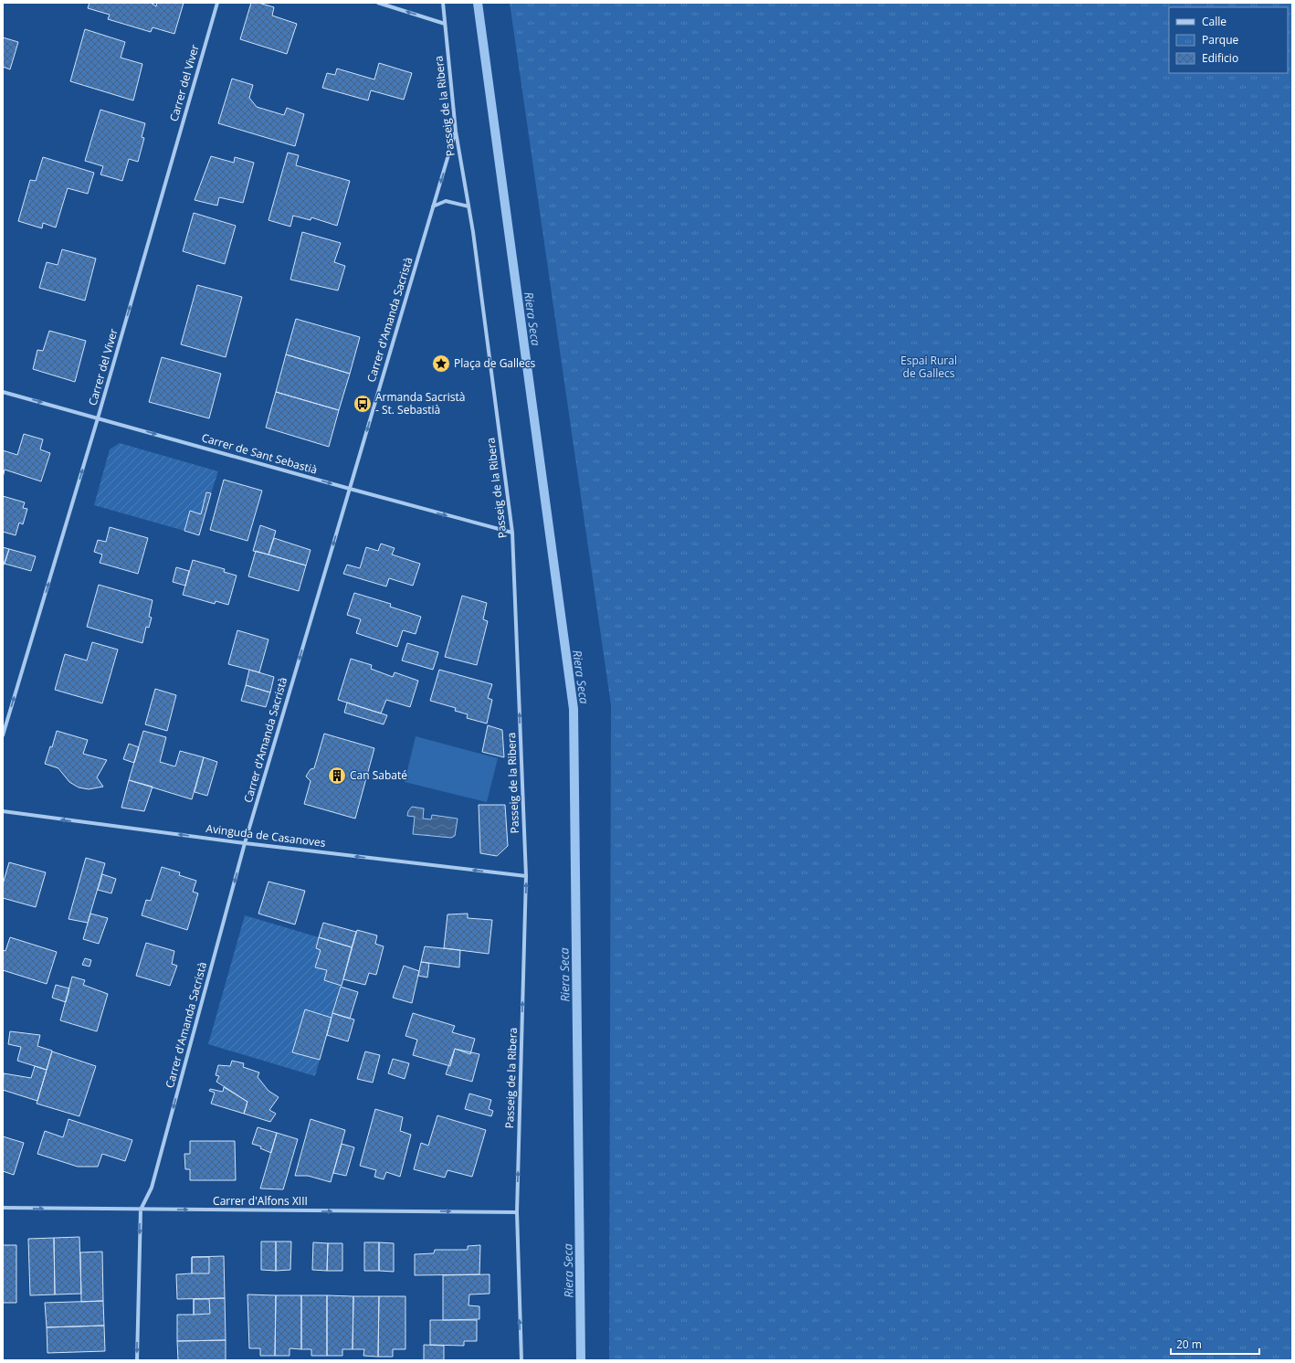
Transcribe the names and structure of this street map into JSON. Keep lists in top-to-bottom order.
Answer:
{
  "streets": {
    "street": [
      "Carrer del Viver",
      "Passeig de la Ribera",
      "Carrer d'Amanda Sacristà",
      "Carrer de Sant Sebastià",
      "Avinguda de Casanoves",
      "Carrer d'Alfons XIII"
    ]
  },
  "crossings": [
    ["Carrer del Viver", "Carrer de Sant Sebastià"],
    ["Passeig de la Ribera", "Carrer d'Amanda Sacristà"],
    ["Passeig de la Ribera", "Carrer de Sant Sebastià"],
    ["Passeig de la Ribera", "Avinguda de Casanoves"],
    ["Passeig de la Ribera", "Carrer d'Alfons XIII"],
    ["Carrer d'Amanda Sacristà", "Carrer de Sant Sebastià"],
    ["Carrer d'Amanda Sacristà", "Avinguda de Casanoves"],
    ["Carrer d'Amanda Sacristà", "Carrer d'Alfons XIII"]
  ],
  "one_way": [
    "Carrer del Viver",
    "Passeig de la Ribera",
    "Carrer d'Amanda Sacristà",
    "Carrer de Sant Sebastià",
    "Avinguda de Casanoves",
    "Carrer d'Alfons XIII"
  ],
  "water": ["Riera Seca"],
  "parks": ["Espai Rural de Gallecs"],
  "places": {
    "place": ["Plaça de Gallecs"],
    "bus stop": ["Armanda Sacristà - St. Sebastià"],
    "building": ["Can Sabaté"]
  },
  "legend": ["Calle", "Parque", "Edificio"],
  "scale_bar": "20 m"
}
